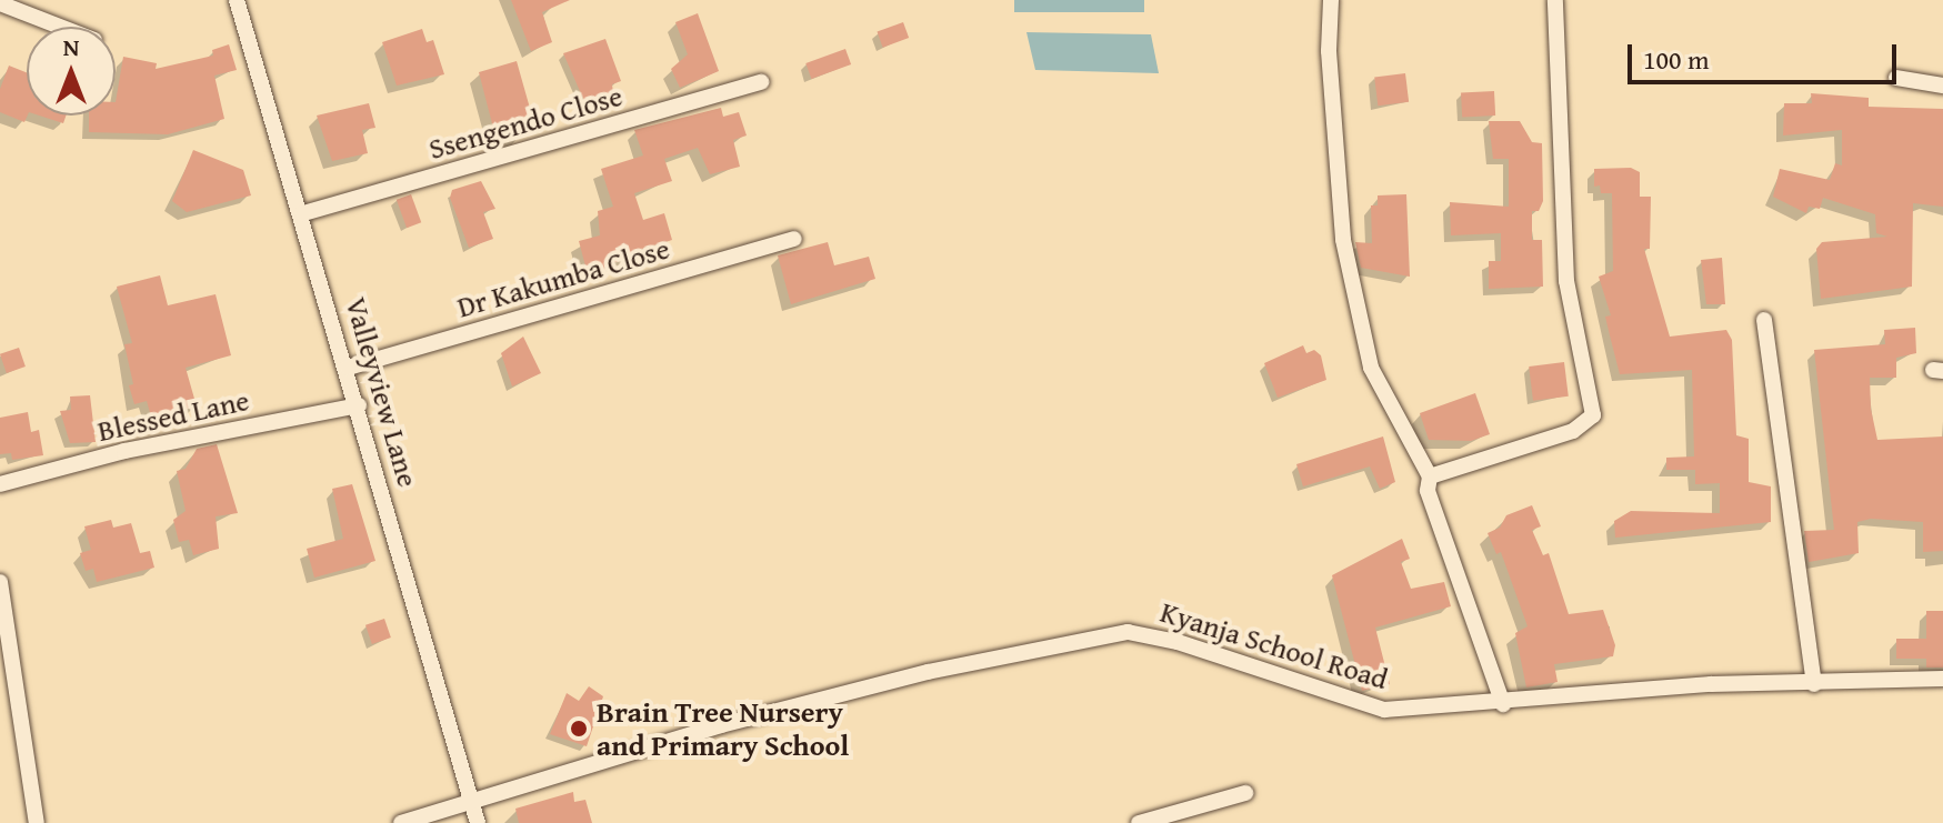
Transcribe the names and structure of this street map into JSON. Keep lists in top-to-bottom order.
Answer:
{
  "streets": {
    "street": [
      "Ssengendo Close",
      "Dr Kakumba Close",
      "Valleyview Lane",
      "Blessed Lane",
      "Kyanja School Road"
    ]
  },
  "crossings": [
    ["Ssengendo Close", "Valleyview Lane"],
    ["Dr Kakumba Close", "Valleyview Lane"],
    ["Valleyview Lane", "Blessed Lane"],
    ["Valleyview Lane", "Kyanja School Road"]
  ],
  "places": ["Brain Tree Nursery and Primary School"],
  "scale_bar": "100 m",
  "north": "top"
}
